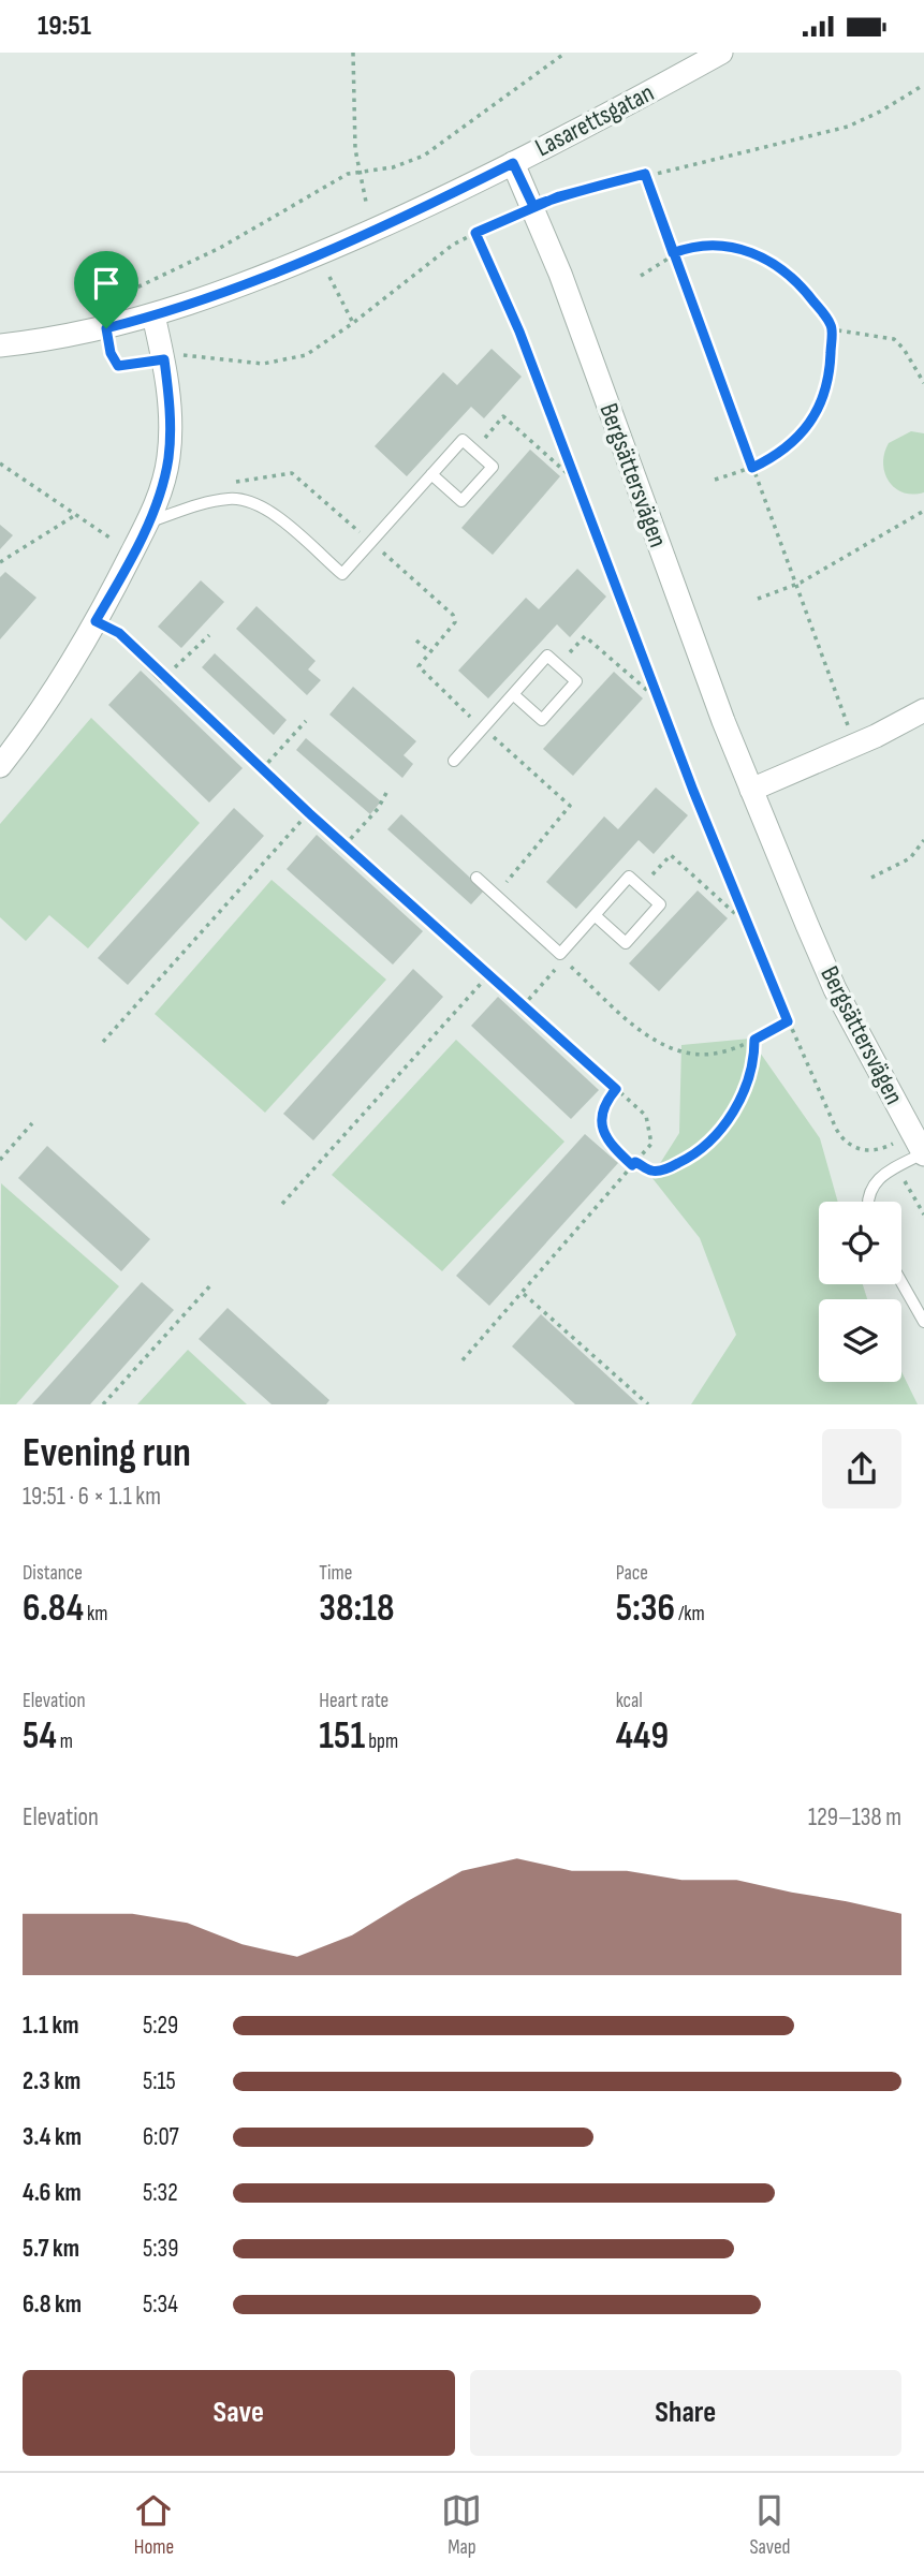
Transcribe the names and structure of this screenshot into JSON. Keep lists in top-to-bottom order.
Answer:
{
  "streets": {
    "street": ["Lasarettsgatan", "Bergsättersvägen"]
  },
  "crossings": [
    ["Lasarettsgatan", "Bergsättersvägen"]
  ],
  "page": {
    "status": "19:51",
    "heading": ["Evening run", "19:51 · 6 × 1.1 km"],
    "stats": [
      ["Distance", "6.84 km"],
      ["Time", "38:18"],
      ["Pace", "5:36 /km"],
      ["Elevation", "54 m"],
      ["Heart rate", "151 bpm"],
      ["kcal", "449"]
    ],
    "chart": ["Elevation", "129–138 m"],
    "list": [
      {
        "name": "1.1 km",
        "note": "5:29"
      },
      {
        "name": "2.3 km",
        "note": "5:15"
      },
      {
        "name": "3.4 km",
        "note": "6:07"
      },
      {
        "name": "4.6 km",
        "note": "5:32"
      },
      {
        "name": "5.7 km",
        "note": "5:39"
      },
      {
        "name": "6.8 km",
        "note": "5:34"
      }
    ],
    "buttons": ["Save", "Share"],
    "tabs": ["Home", "Map", "Saved"]
  }
}
